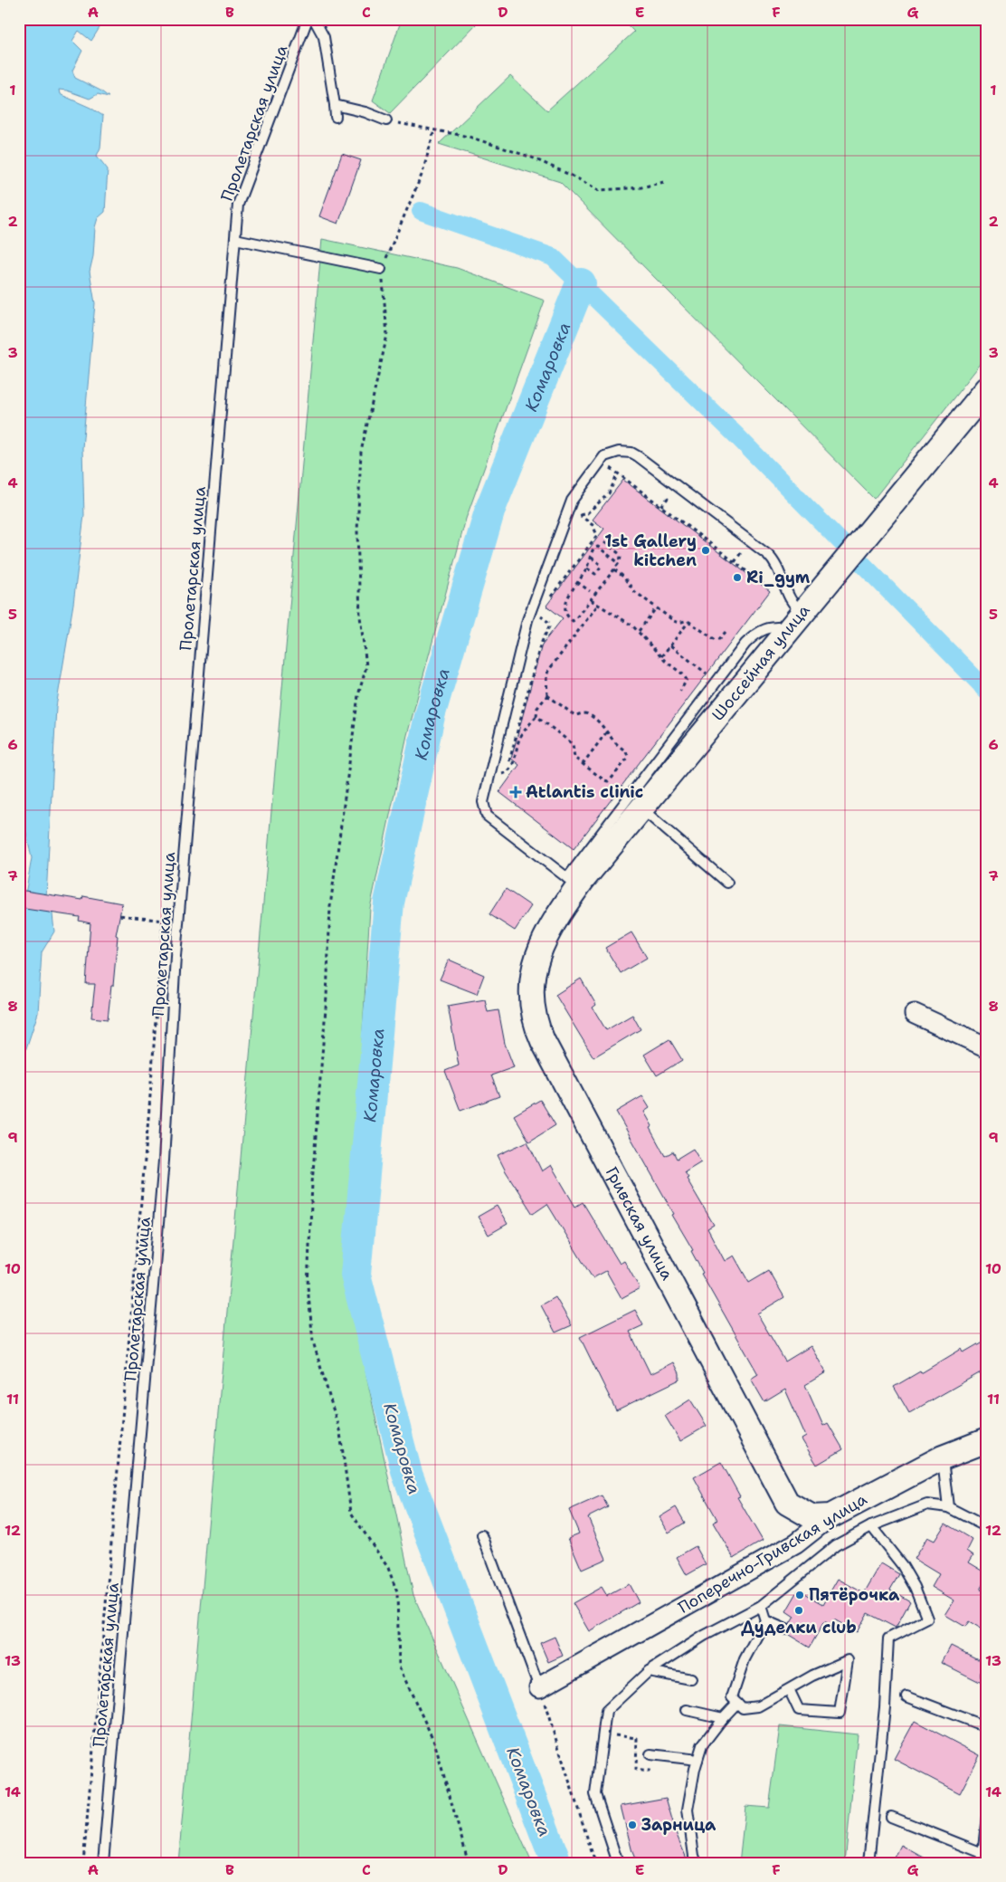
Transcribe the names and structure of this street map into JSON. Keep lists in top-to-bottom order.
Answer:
{
  "streets": {
    "street": ["Шоссейная улица", "Гривская улица", "Поперечно-Гривская улица"],
    "lane": ["Пролетарская улица"]
  },
  "crossings": [
    ["Шоссейная улица", "Гривская улица"],
    ["Гривская улица", "Поперечно-Гривская улица"]
  ],
  "water": ["Комаровка"],
  "places": {
    "other": [
      "1st Gallery kitchen",
      "Ri_gym",
      "Пятёрочка",
      "Дуделки club",
      "Зарница"
    ],
    "health": ["Atlantis clinic"]
  },
  "grid": {
    "columns": [
      "A",
      "B",
      "C",
      "D",
      "E",
      "F",
      "G"
    ],
    "rows": [
      "1",
      "2",
      "3",
      "4",
      "5",
      "6",
      "7",
      "8",
      "9",
      "10",
      "11",
      "12",
      "13",
      "14"
    ]
  }
}
